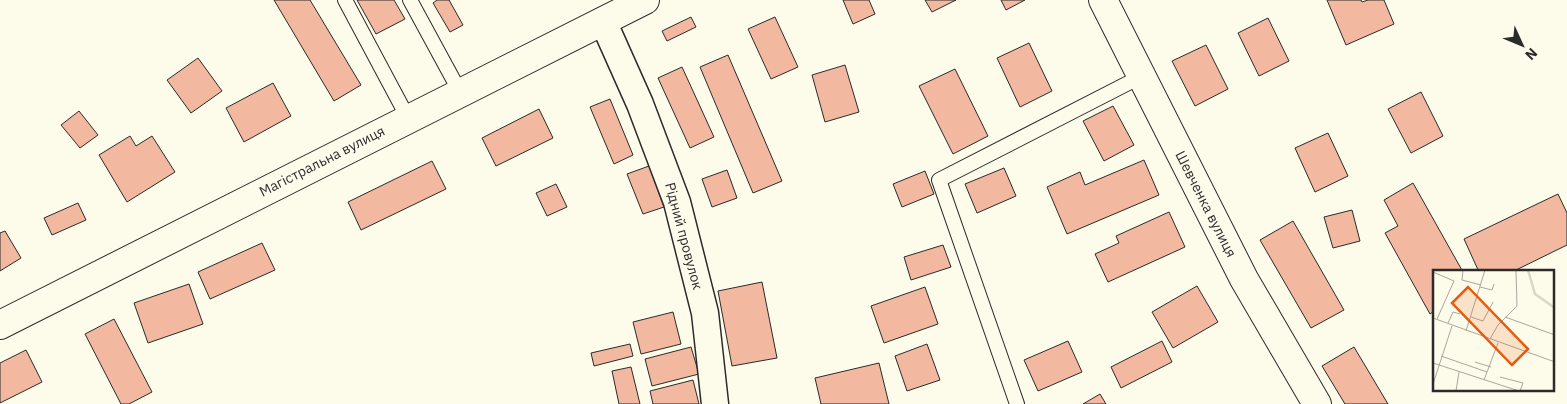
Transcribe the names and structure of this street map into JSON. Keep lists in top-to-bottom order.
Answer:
{
  "streets": {
    "main road": ["Магістральна вулиця", "Шевченка вулиця"],
    "street": ["Рідний провулок"]
  },
  "crossings": [
    ["Магістральна вулиця", "Рідний провулок"]
  ],
  "north": "bottom right"
}
